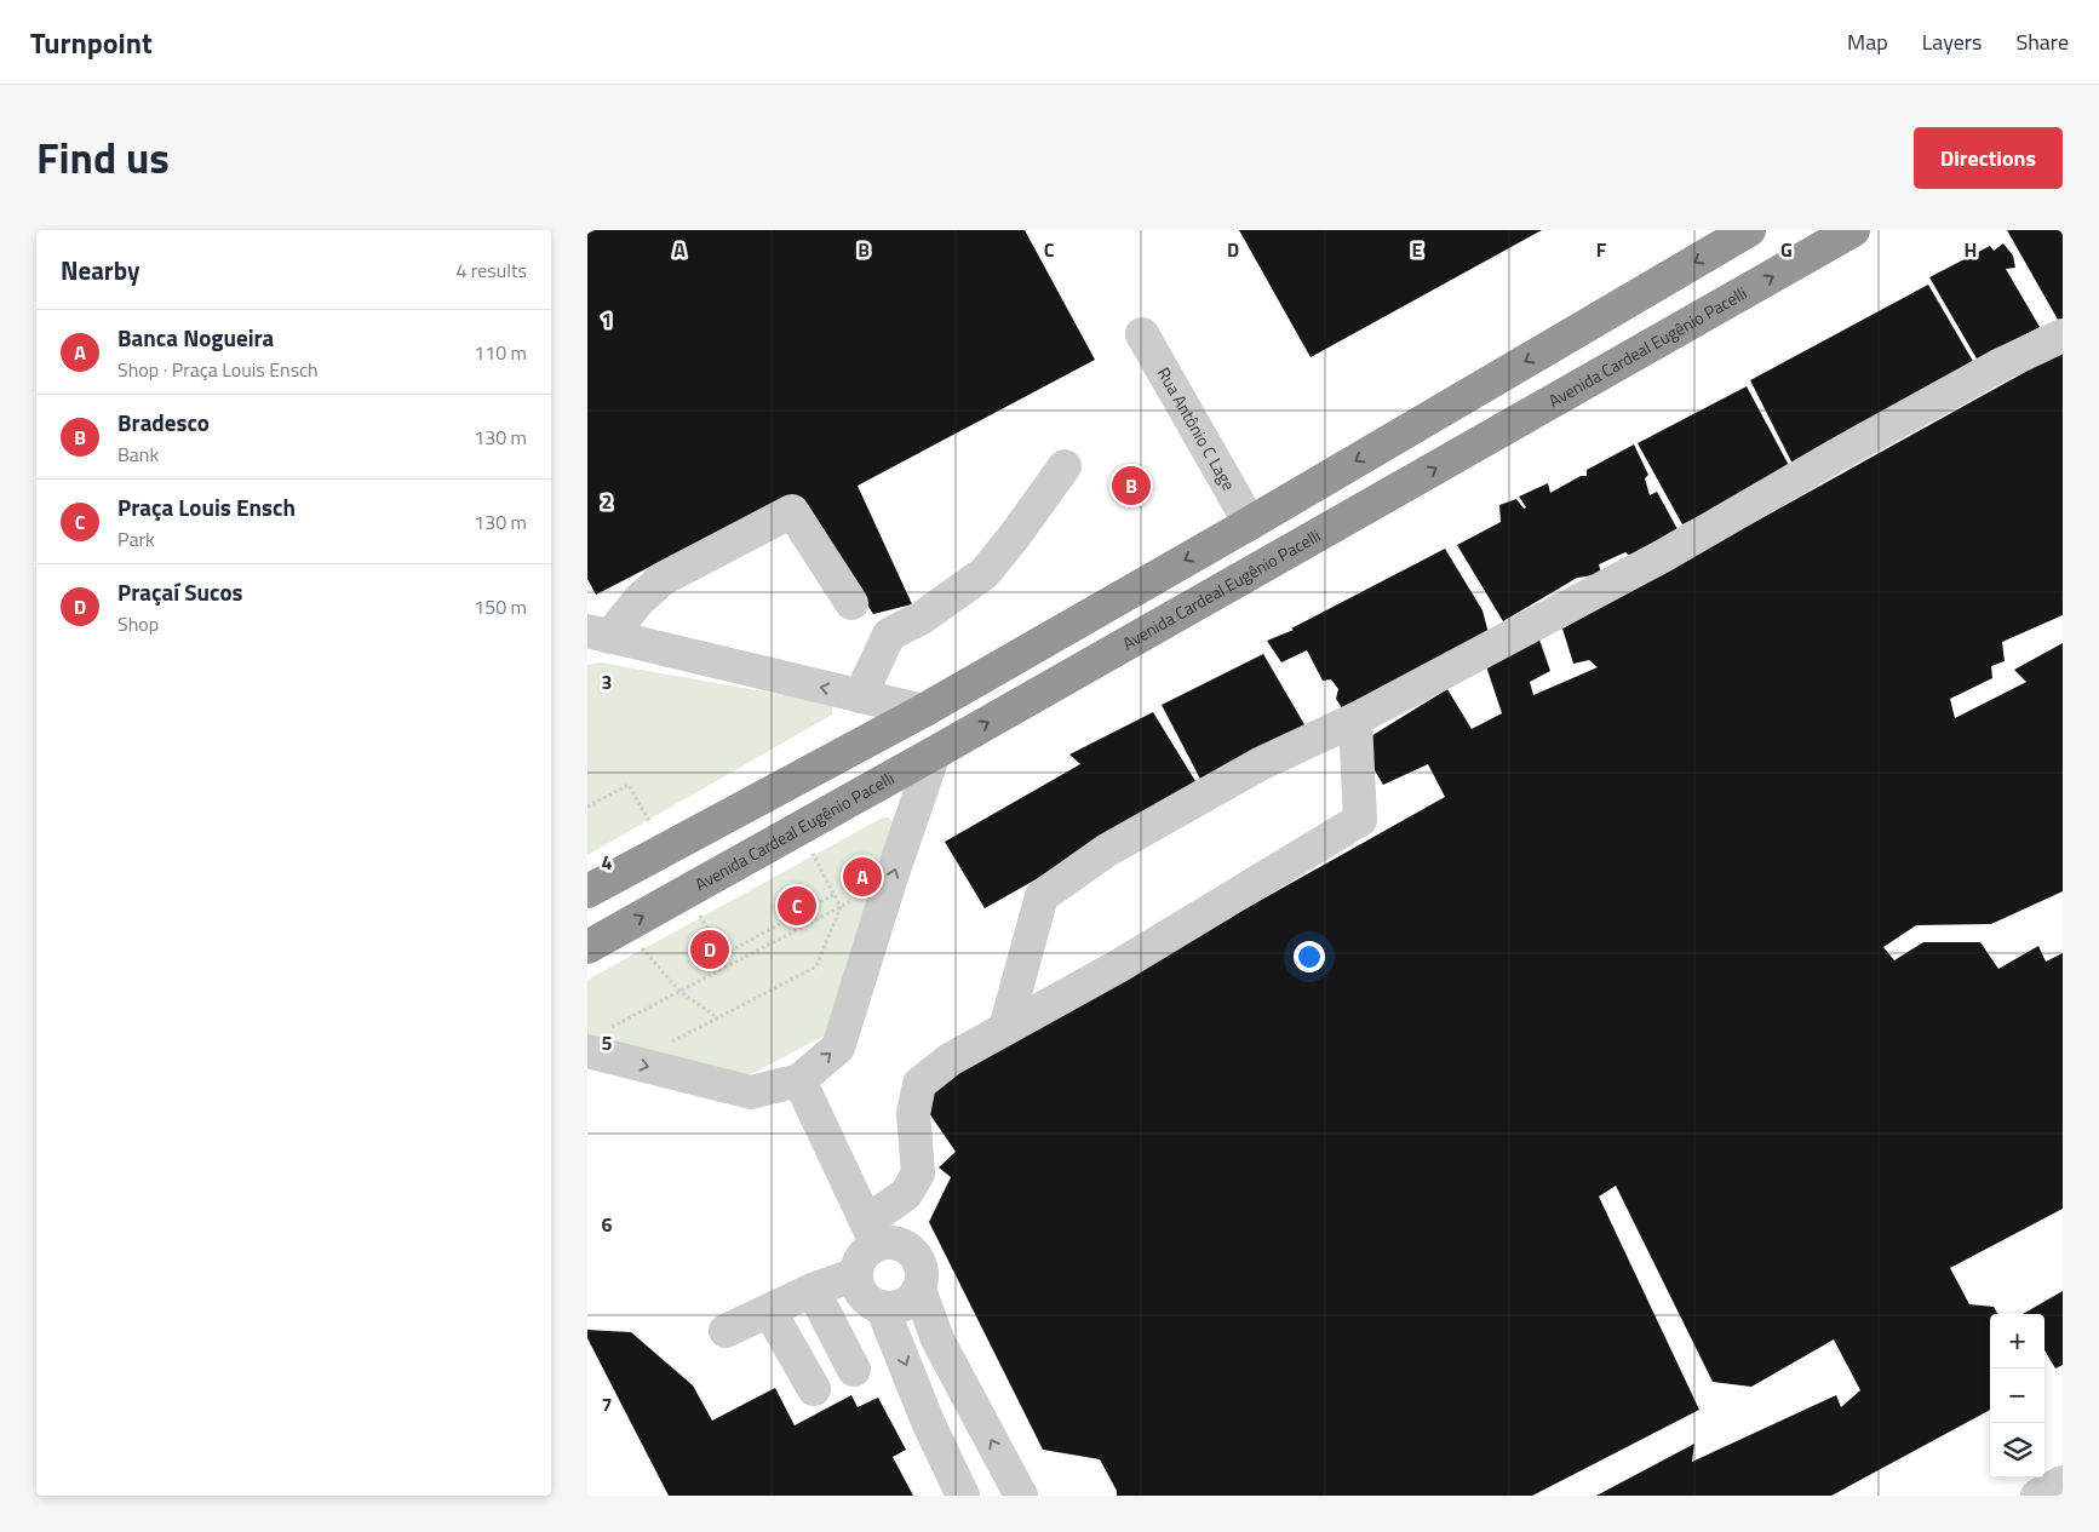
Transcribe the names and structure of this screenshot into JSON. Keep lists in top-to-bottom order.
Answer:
{
  "streets": {
    "highway": ["Avenida Cardeal Eugênio Pacelli"],
    "street": ["Rua Antônio C Lage"]
  },
  "page": {
    "header": "Turnpoint",
    "nav": ["Map", "Layers", "Share"],
    "title": "Find us",
    "buttons": "Directions",
    "heading": ["Nearby", "4 results"],
    "list": [
      {
        "mark": "A",
        "name": "Banca Nogueira",
        "note": "Shop · Praça Louis Ensch",
        "value": "110 m"
      },
      {
        "mark": "B",
        "name": "Bradesco",
        "note": "Bank",
        "value": "130 m"
      },
      {
        "mark": "C",
        "name": "Praça Louis Ensch",
        "note": "Park",
        "value": "130 m"
      },
      {
        "mark": "D",
        "name": "Praçaí Sucos",
        "note": "Shop",
        "value": "150 m"
      }
    ],
    "pins": [
      "B",
      "A",
      "C",
      "D"
    ],
    "map_buttons": ["+", "−"]
  },
  "grid": {
    "columns": [
      "A",
      "B",
      "C",
      "D",
      "E",
      "F",
      "G",
      "H"
    ],
    "rows": [
      "1",
      "2",
      "3",
      "4",
      "5",
      "6",
      "7"
    ]
  }
}
